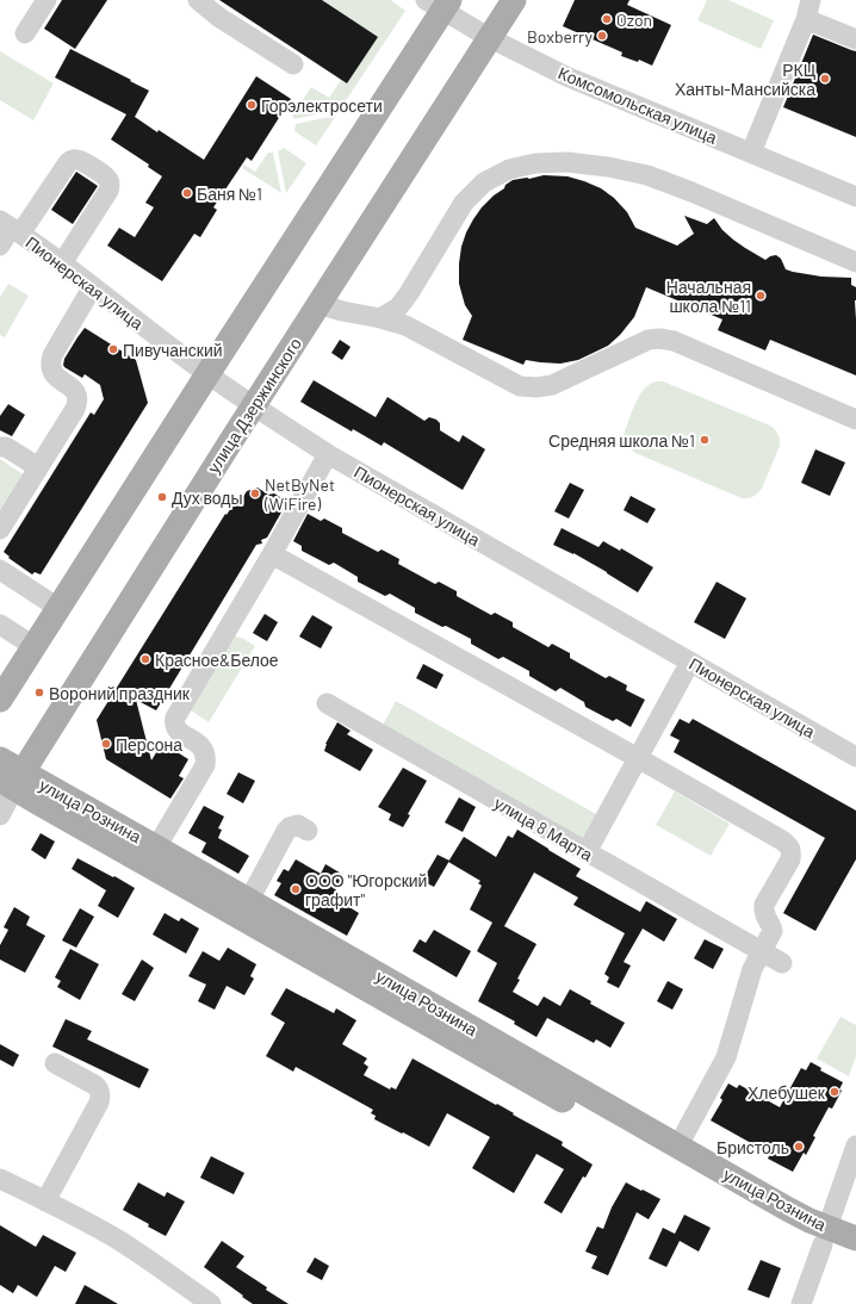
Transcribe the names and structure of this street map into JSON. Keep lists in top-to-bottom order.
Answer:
{
  "streets": {
    "main road": ["улица Дзержинского", "улица Рознина"],
    "street": ["Комсомольская улица", "Пионерская улица", "улица 8 Марта"]
  },
  "crossings": [
    ["Комсомольская улица", "улица Дзержинского"],
    ["Пионерская улица", "улица Дзержинского"],
    ["улица Дзержинского", "улица Рознина"]
  ],
  "places": [
    "Ozon",
    "Boxberry",
    "РКЦ Ханты-Мансийска",
    "Горэлектросети",
    "Баня №1",
    "Начальная школа №11",
    "Пивучанский",
    "Средняя школа №1",
    "NetByNet (WiFire)",
    "Дух воды",
    "Красное&Белое",
    "Вороний праздник",
    "Персона",
    "ООО \"Югорский графит\"",
    "Хлебушек",
    "Бристоль"
  ]
}
